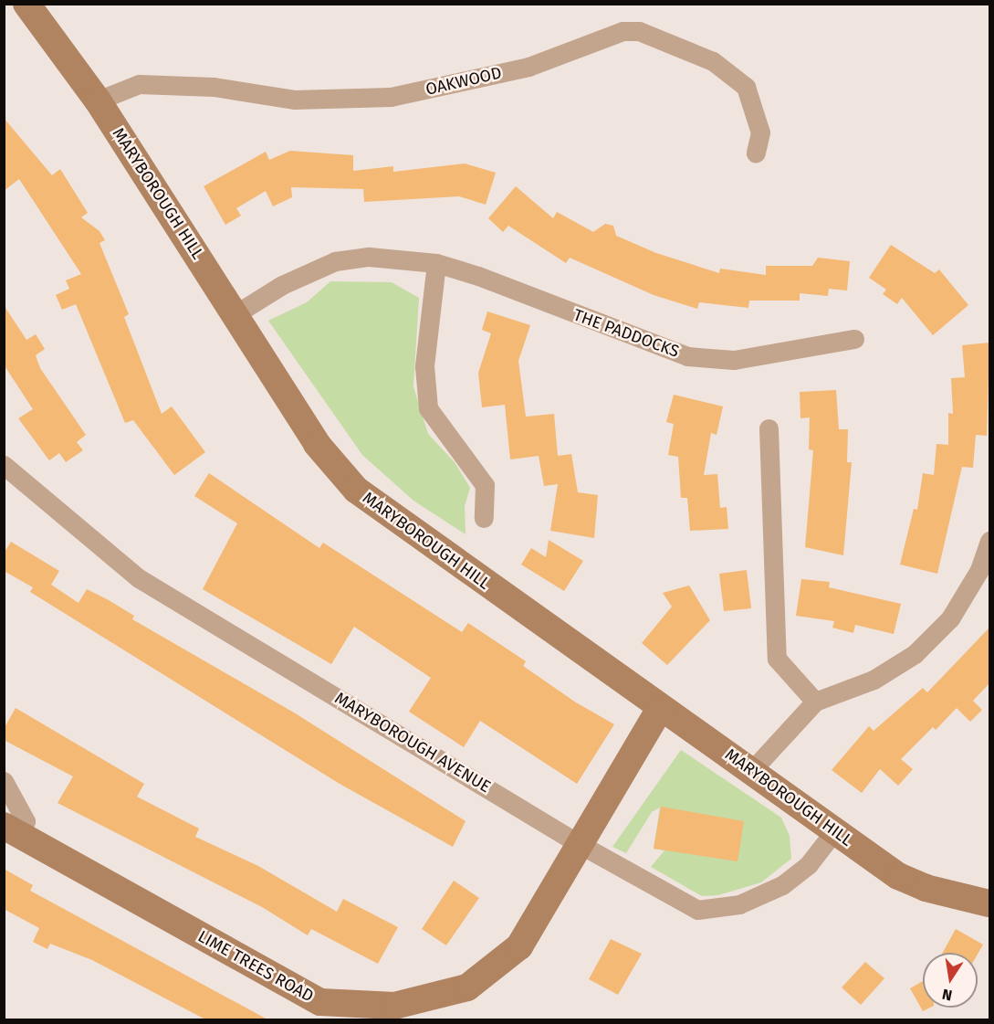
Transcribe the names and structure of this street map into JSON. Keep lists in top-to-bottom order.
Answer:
{
  "streets": {
    "street": [
      "OAKWOOD",
      "MARYBOROUGH HILL",
      "THE PADDOCKS",
      "MARYBOROUGH AVENUE",
      "LIME TREES ROAD"
    ]
  },
  "crossings": [
    ["OAKWOOD", "MARYBOROUGH HILL"],
    ["MARYBOROUGH HILL", "THE PADDOCKS"],
    ["MARYBOROUGH HILL", "MARYBOROUGH AVENUE"],
    ["MARYBOROUGH HILL", "LIME TREES ROAD"],
    ["MARYBOROUGH AVENUE", "LIME TREES ROAD"]
  ],
  "north": "bottom"
}
